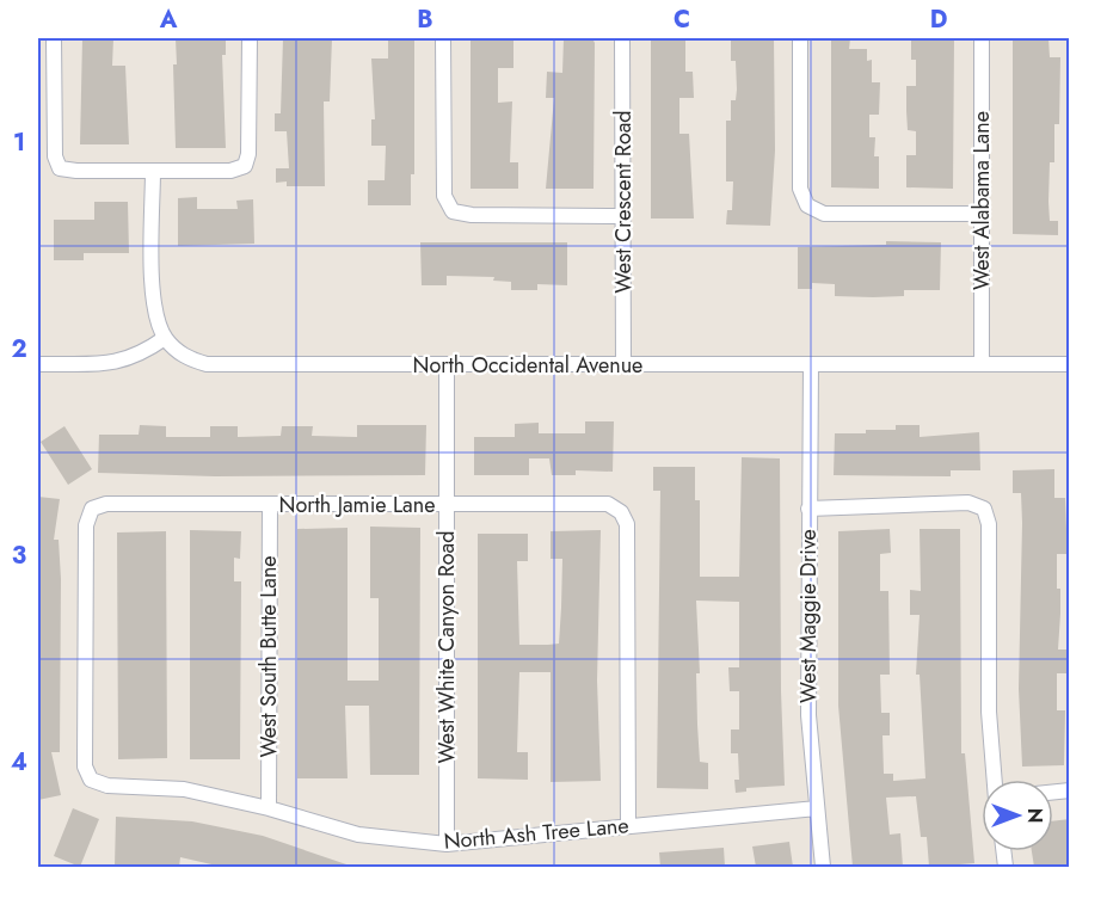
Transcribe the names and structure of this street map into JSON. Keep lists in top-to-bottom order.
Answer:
{
  "streets": {
    "street": [
      "West Alabama Lane",
      "West Crescent Road",
      "North Occidental Avenue",
      "North Jamie Lane",
      "West Maggie Drive",
      "West White Canyon Road",
      "West South Butte Lane",
      "North Ash Tree Lane"
    ]
  },
  "crossings": [
    ["West Alabama Lane", "North Occidental Avenue"],
    ["West Crescent Road", "North Occidental Avenue"],
    ["North Occidental Avenue", "West Maggie Drive"],
    ["North Occidental Avenue", "West White Canyon Road"],
    ["North Jamie Lane", "West White Canyon Road"],
    ["North Jamie Lane", "West South Butte Lane"],
    ["North Jamie Lane", "North Ash Tree Lane"],
    ["West Maggie Drive", "North Ash Tree Lane"],
    ["West White Canyon Road", "North Ash Tree Lane"],
    ["West South Butte Lane", "North Ash Tree Lane"]
  ],
  "north": "right",
  "grid": {
    "columns": [
      "A",
      "B",
      "C",
      "D"
    ],
    "rows": [
      "1",
      "2",
      "3",
      "4"
    ]
  }
}
